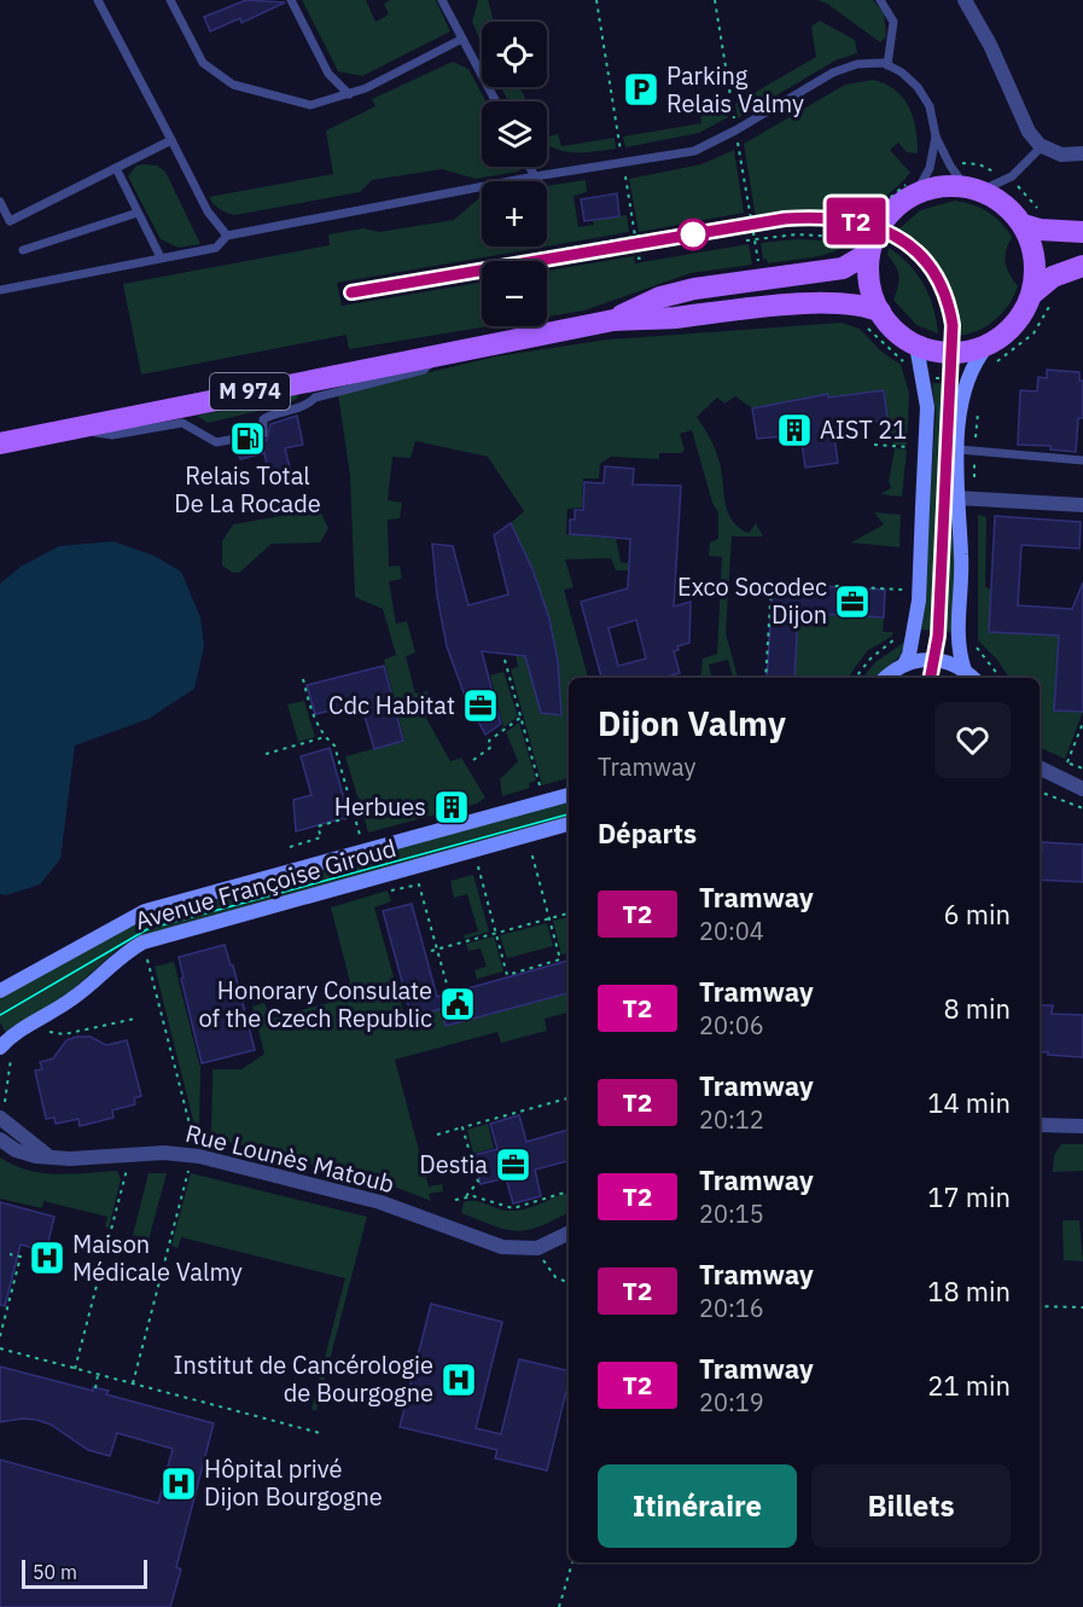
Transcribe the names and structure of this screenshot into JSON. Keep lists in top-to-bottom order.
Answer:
{
  "streets": {
    "main road": ["M 974"],
    "street": ["Avenue Françoise Giroud", "Rue Lounès Matoub"]
  },
  "places": {
    "parking": ["Parking Relais Valmy"],
    "building": ["AIST 21", "Herbues"],
    "fuel station": ["Relais Total De La Rocade"],
    "office": ["Exco Socodec Dijon", "Cdc Habitat", "Destia"],
    "public building": ["Honorary Consulate of the Czech Republic"],
    "hospital": ["Maison Médicale Valmy", "Institut de Cancérologie de Bourgogne", "Hôpital privé Dijon Bourgogne"]
  },
  "lines": ["tram line T2"],
  "scale_bar": "50 m",
  "page": {
    "on_map": "T2",
    "map_buttons": ["+", "−"],
    "heading": [
      ["Dijon Valmy", "Tramway"],
      "Départs"
    ],
    "list": [
      {
        "mark": "T2",
        "name": "Tramway",
        "note": "20:04",
        "value": "6 min"
      },
      {
        "mark": "T2",
        "name": "Tramway",
        "note": "20:06",
        "value": "8 min"
      },
      {
        "mark": "T2",
        "name": "Tramway",
        "note": "20:12",
        "value": "14 min"
      },
      {
        "mark": "T2",
        "name": "Tramway",
        "note": "20:15",
        "value": "17 min"
      },
      {
        "mark": "T2",
        "name": "Tramway",
        "note": "20:16",
        "value": "18 min"
      },
      {
        "mark": "T2",
        "name": "Tramway",
        "note": "20:19",
        "value": "21 min"
      }
    ],
    "buttons": ["Itinéraire", "Billets"],
    "scale": "50 m"
  }
}
